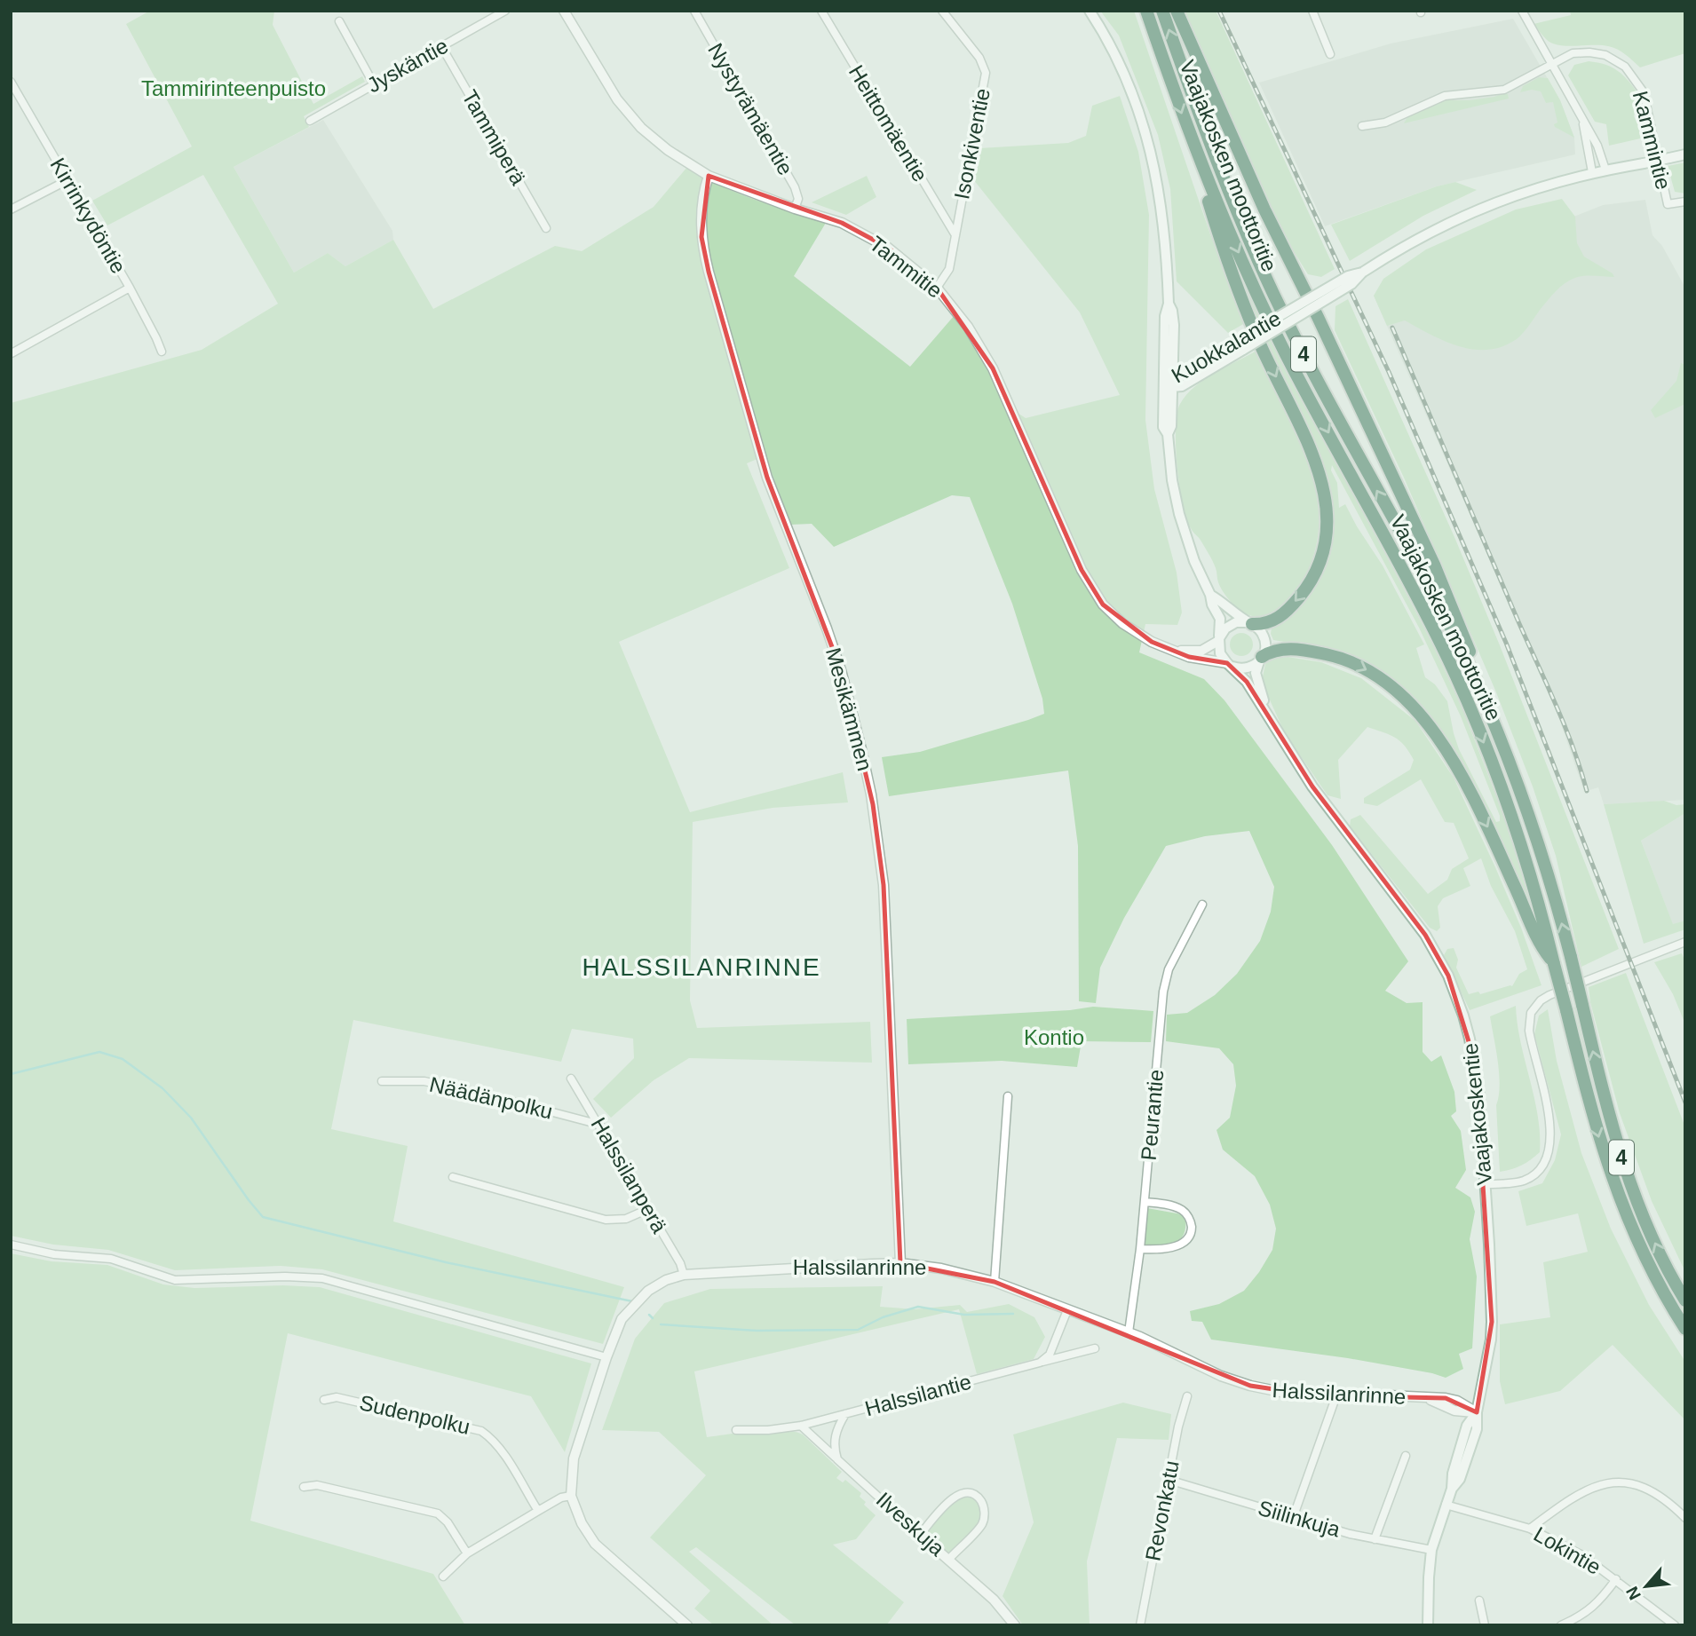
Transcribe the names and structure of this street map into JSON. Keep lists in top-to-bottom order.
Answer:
{
  "streets": {
    "highway": ["Vaajakosken moottoritie", "4"],
    "main road": ["Kuokkalantie", "Vaajakoskentie"],
    "street": [
      "Jyskäntie",
      "Nystyrämäentie",
      "Heittomäentie",
      "Tammiperä",
      "Kammintie",
      "Isonkiventie",
      "Kirrinkydöntie",
      "Tammitie",
      "Mesikämmen",
      "Näädänpolku",
      "Peurantie",
      "Halssilanperä",
      "Halssilanrinne",
      "Halssilantie",
      "Sudenpolku",
      "Revonkatu",
      "Siilinkuja",
      "Ilveskuja",
      "Lokintie"
    ]
  },
  "crossings": [
    ["Jyskäntie", "Tammiperä"],
    ["Nystyrämäentie", "Tammitie"],
    ["Heittomäentie", "Isonkiventie"],
    ["Isonkiventie", "Tammitie"],
    ["Tammitie", "Mesikämmen"],
    ["Tammitie", "Vaajakoskentie"],
    ["Mesikämmen", "Halssilanrinne"],
    ["Näädänpolku", "Halssilanperä"],
    ["Vaajakoskentie", "Halssilanrinne"],
    ["Vaajakoskentie", "Siilinkuja"],
    ["Vaajakoskentie", "Lokintie"],
    ["Peurantie", "Halssilanrinne"],
    ["Halssilanperä", "Halssilanrinne"],
    ["Halssilantie", "Ilveskuja"],
    ["Revonkatu", "Siilinkuja"]
  ],
  "districts": ["HALSSILANRINNE"],
  "parks": ["Tammirinteenpuisto", "Kontio"],
  "north": "bottom left"
}
